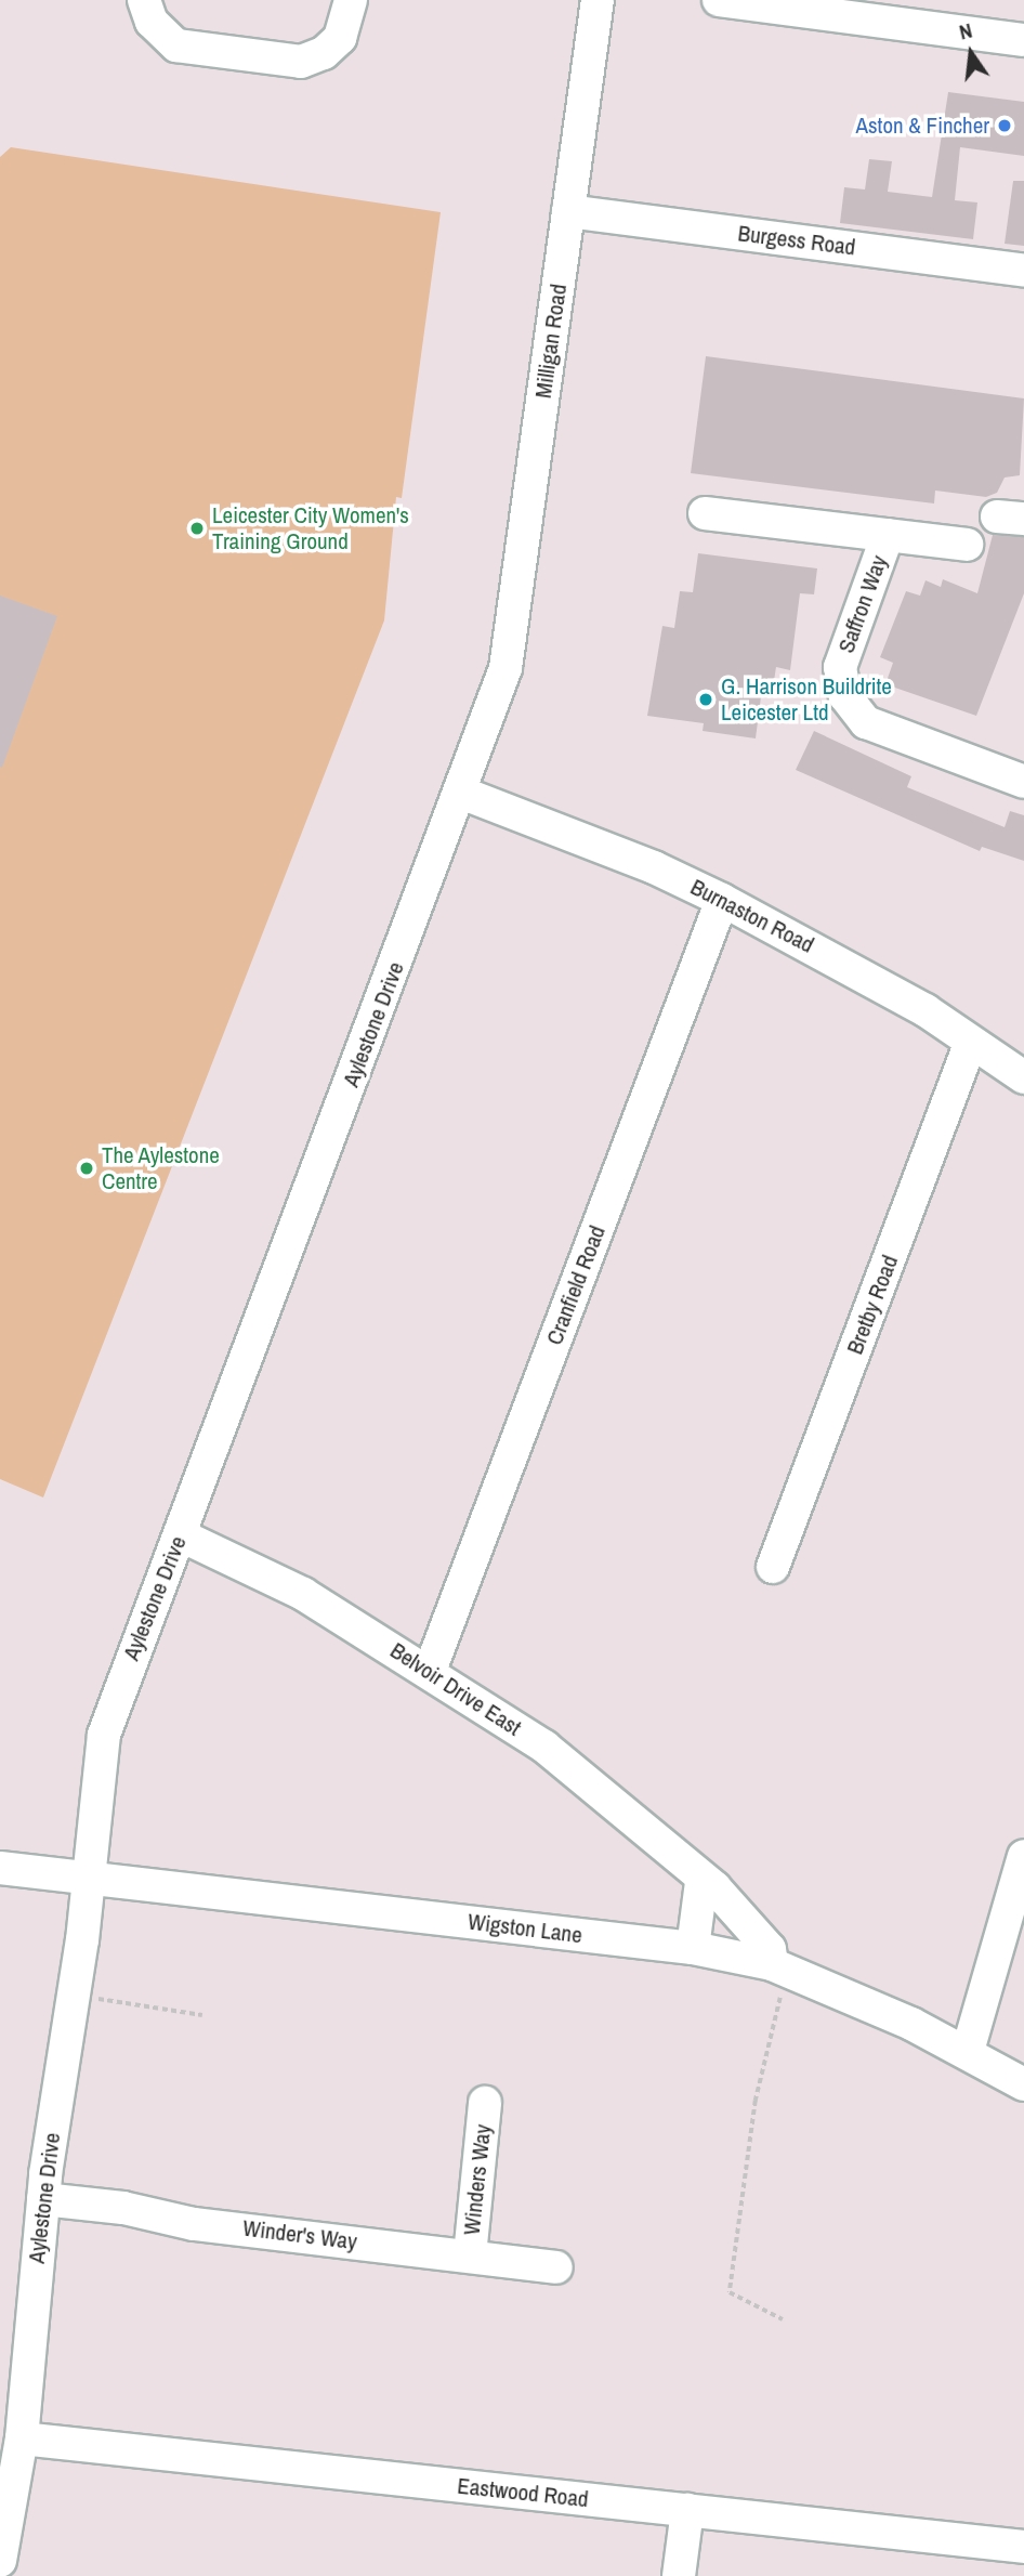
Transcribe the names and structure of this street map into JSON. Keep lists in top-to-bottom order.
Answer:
{
  "streets": {
    "street": [
      "Burgess Road",
      "Milligan Road",
      "Saffron Way",
      "Burnaston Road",
      "Aylestone Drive",
      "Cranfield Road",
      "Bretby Road",
      "Belvoir Drive East",
      "Wigston Lane",
      "Winders Way",
      "Winder's Way",
      "Eastwood Road"
    ]
  },
  "crossings": [
    ["Burgess Road", "Milligan Road"],
    ["Milligan Road", "Aylestone Drive"],
    ["Burnaston Road", "Aylestone Drive"],
    ["Burnaston Road", "Cranfield Road"],
    ["Burnaston Road", "Bretby Road"],
    ["Aylestone Drive", "Belvoir Drive East"],
    ["Aylestone Drive", "Wigston Lane"],
    ["Aylestone Drive", "Winder's Way"],
    ["Aylestone Drive", "Eastwood Road"],
    ["Cranfield Road", "Belvoir Drive East"],
    ["Belvoir Drive East", "Wigston Lane"],
    ["Winders Way", "Winder's Way"]
  ],
  "places": [
    "Aston & Fincher",
    "Leicester City Women's Training Ground",
    "G. Harrison Buildrite Leicester Ltd",
    "The Aylestone Centre"
  ],
  "north": "top"
}
